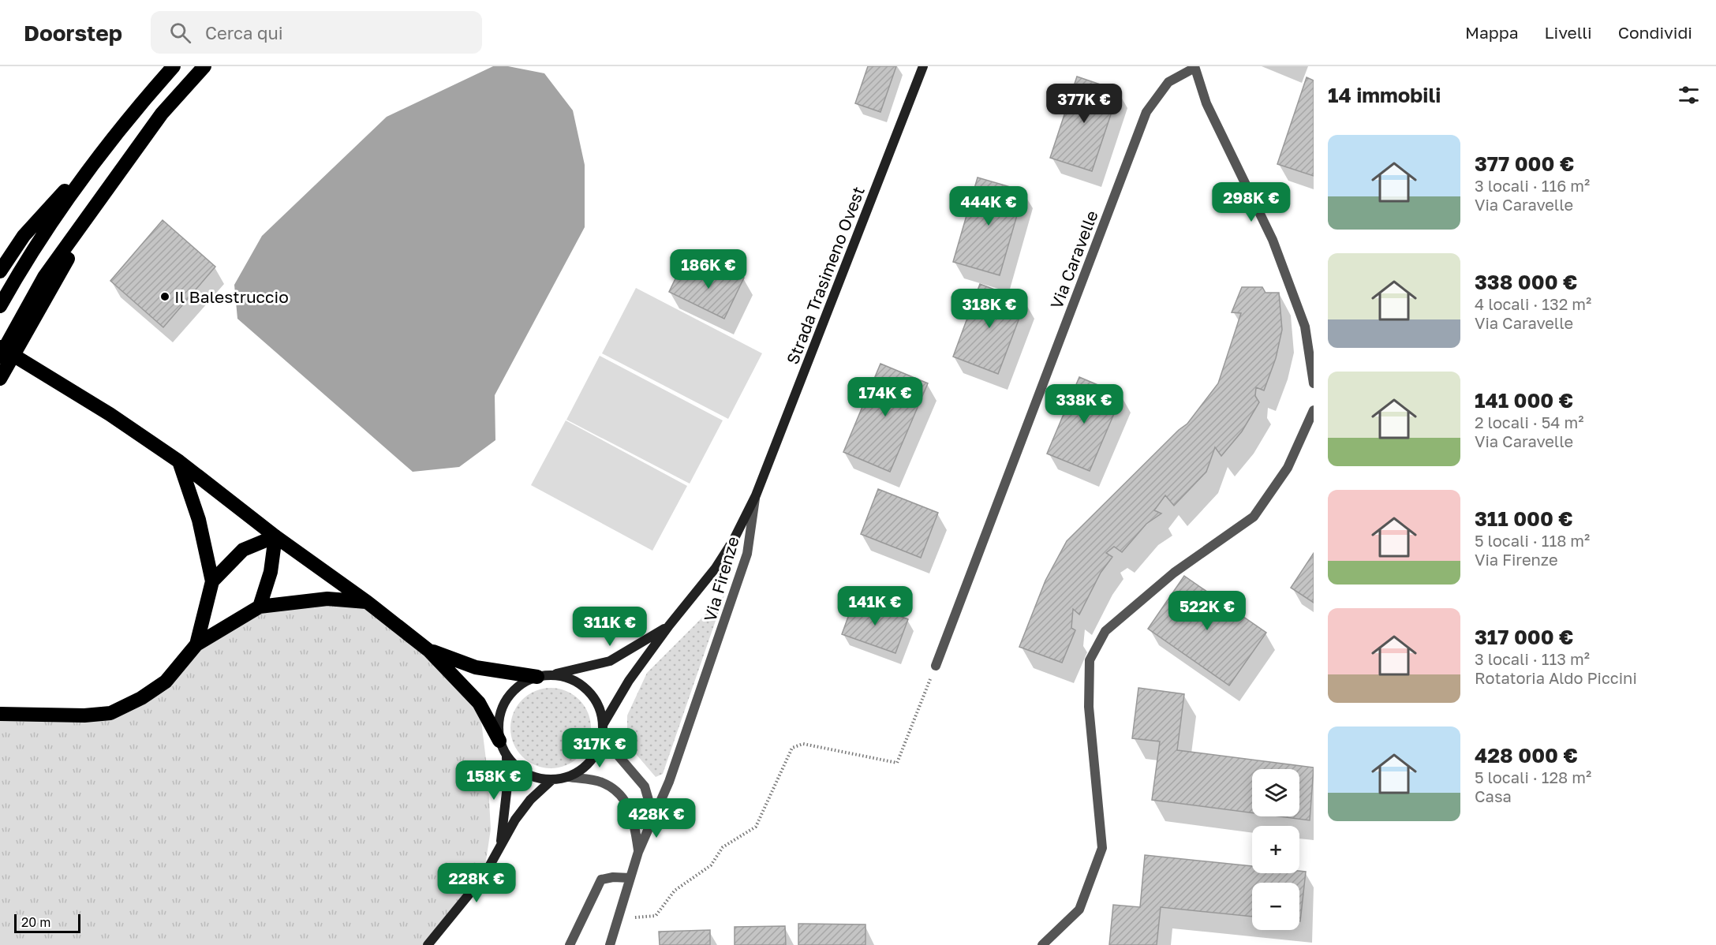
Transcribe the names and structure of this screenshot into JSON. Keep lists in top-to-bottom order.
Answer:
{
  "streets": {
    "main road": ["Strada Trasimeno Ovest", "Via Firenze"],
    "street": ["Via Caravelle"]
  },
  "crossings": [
    ["Strada Trasimeno Ovest", "Via Firenze"]
  ],
  "places": ["Il Balestruccio"],
  "scale_bar": "20 m",
  "page": {
    "header": "Doorstep",
    "search": "Cerca qui",
    "nav": ["Mappa", "Livelli", "Condividi"],
    "heading": "14 immobili",
    "price": [
      "377K €",
      "298K €",
      "444K €",
      "186K €",
      "318K €",
      "174K €",
      "338K €",
      "141K €",
      "522K €",
      "311K €",
      "317K €",
      "158K €",
      "428K €",
      "228K €"
    ],
    "list": [
      {
        "name": "377 000 €",
        "note": "3 locali · 116 m² · Via Caravelle"
      },
      {
        "name": "338 000 €",
        "note": "4 locali · 132 m² · Via Caravelle"
      },
      {
        "name": "141 000 €",
        "note": "2 locali · 54 m² · Via Caravelle"
      },
      {
        "name": "311 000 €",
        "note": "5 locali · 118 m² · Via Firenze"
      },
      {
        "name": "317 000 €",
        "note": "3 locali · 113 m² · Rotatoria Aldo Piccini"
      },
      {
        "name": "428 000 €",
        "note": "5 locali · 128 m² · Casa"
      }
    ],
    "map_buttons": ["+", "−"],
    "scale": "20 m"
  }
}
